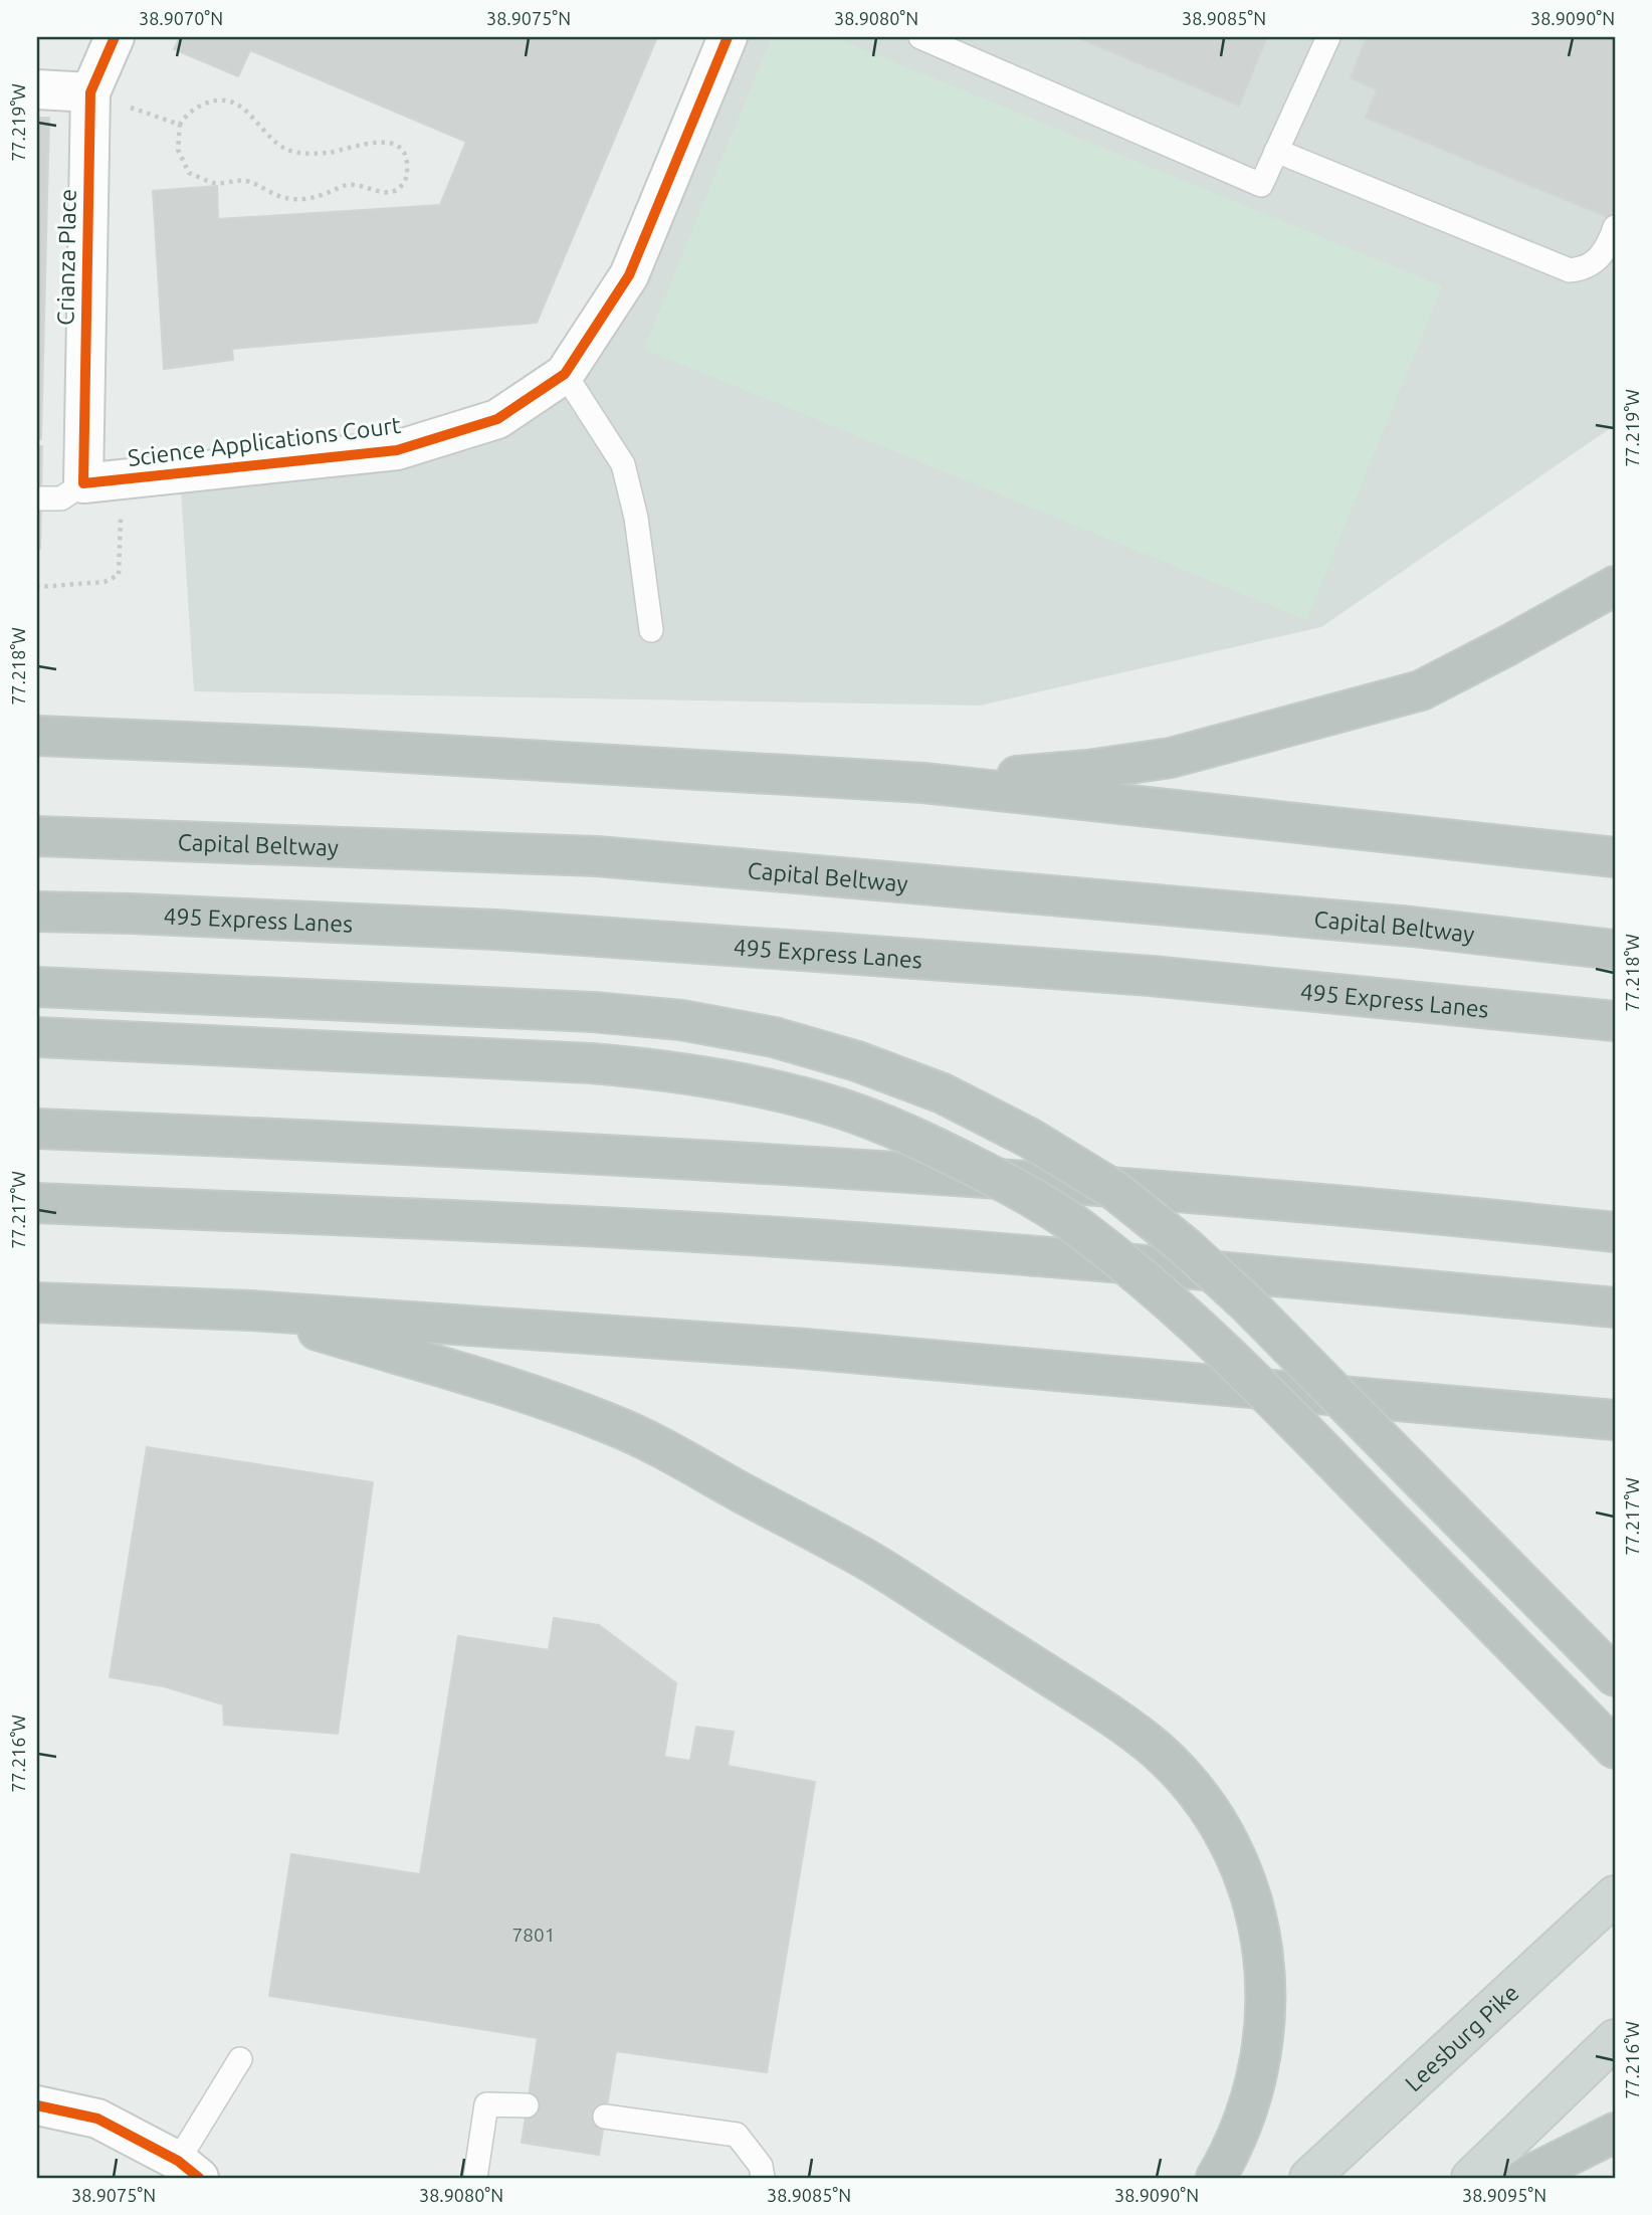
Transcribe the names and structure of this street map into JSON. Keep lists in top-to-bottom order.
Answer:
{
  "streets": {
    "highway": ["Capital Beltway", "495 Express Lanes"],
    "main road": ["Leesburg Pike"],
    "street": ["Crianza Place", "Science Applications Court"]
  },
  "crossings": [
    ["Crianza Place", "Science Applications Court"]
  ],
  "house_numbers": ["7801"],
  "coordinates": [
    "38.9070°N",
    "38.9075°N",
    "38.9080°N",
    "38.9085°N",
    "38.9090°N",
    "77.219°W",
    "77.218°W",
    "77.217°W",
    "77.216°W",
    "38.9095°N"
  ]
}
